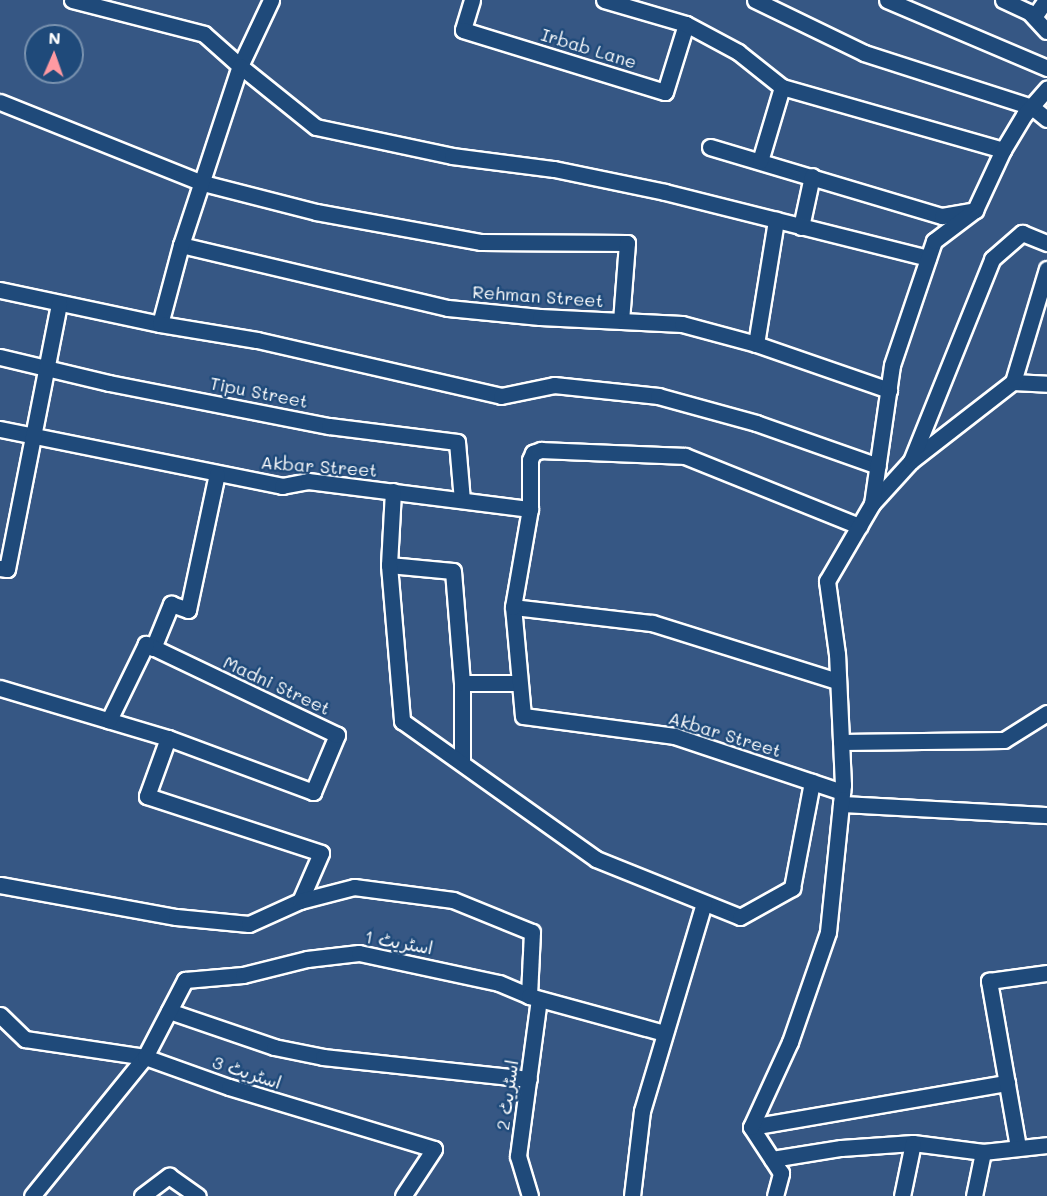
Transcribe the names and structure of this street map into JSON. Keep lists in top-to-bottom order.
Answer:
{
  "streets": {
    "street": [
      "Irbab Lane",
      "Rehman Street",
      "Tipu Street",
      "Akbar Street",
      "Madni Street",
      "اسٹریٹ 1",
      "اسٹریٹ 3",
      "اسٹریٹ 2"
    ]
  },
  "crossings": [
    ["Tipu Street", "Akbar Street"],
    ["اسٹریٹ 1", "اسٹریٹ 3"],
    ["اسٹریٹ 1", "اسٹریٹ 2"]
  ],
  "north": "top"
}
